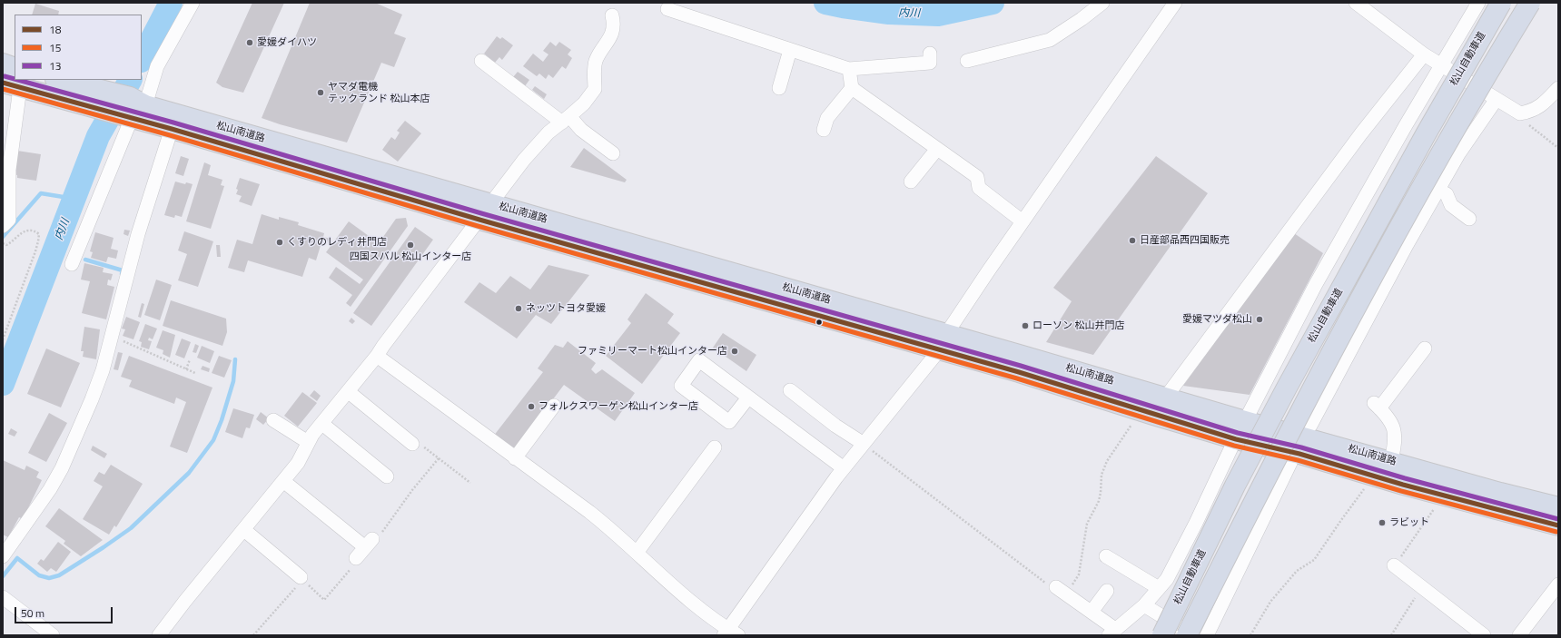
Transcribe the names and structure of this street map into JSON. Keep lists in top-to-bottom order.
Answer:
{
  "streets": {
    "highway": ["松山自動車道", "松山南道路"]
  },
  "water": ["内川"],
  "places": [
    "愛媛ダイハツ",
    "ヤマダ電機 テックランド 松山本店",
    "日産部品西四国販売",
    "くすりのレディ井門店",
    "四国スバル 松山インター店",
    "ネッツトヨタ愛媛",
    "愛媛マツダ松山",
    "ローソン 松山井門店",
    "ファミリーマート松山インター店",
    "フォルクスワーゲン松山インター店",
    "ラビット"
  ],
  "lines": ["transit line 13", "transit line 18", "transit line 15"],
  "legend": ["18", "15", "13"],
  "scale_bar": "50 m"
}
